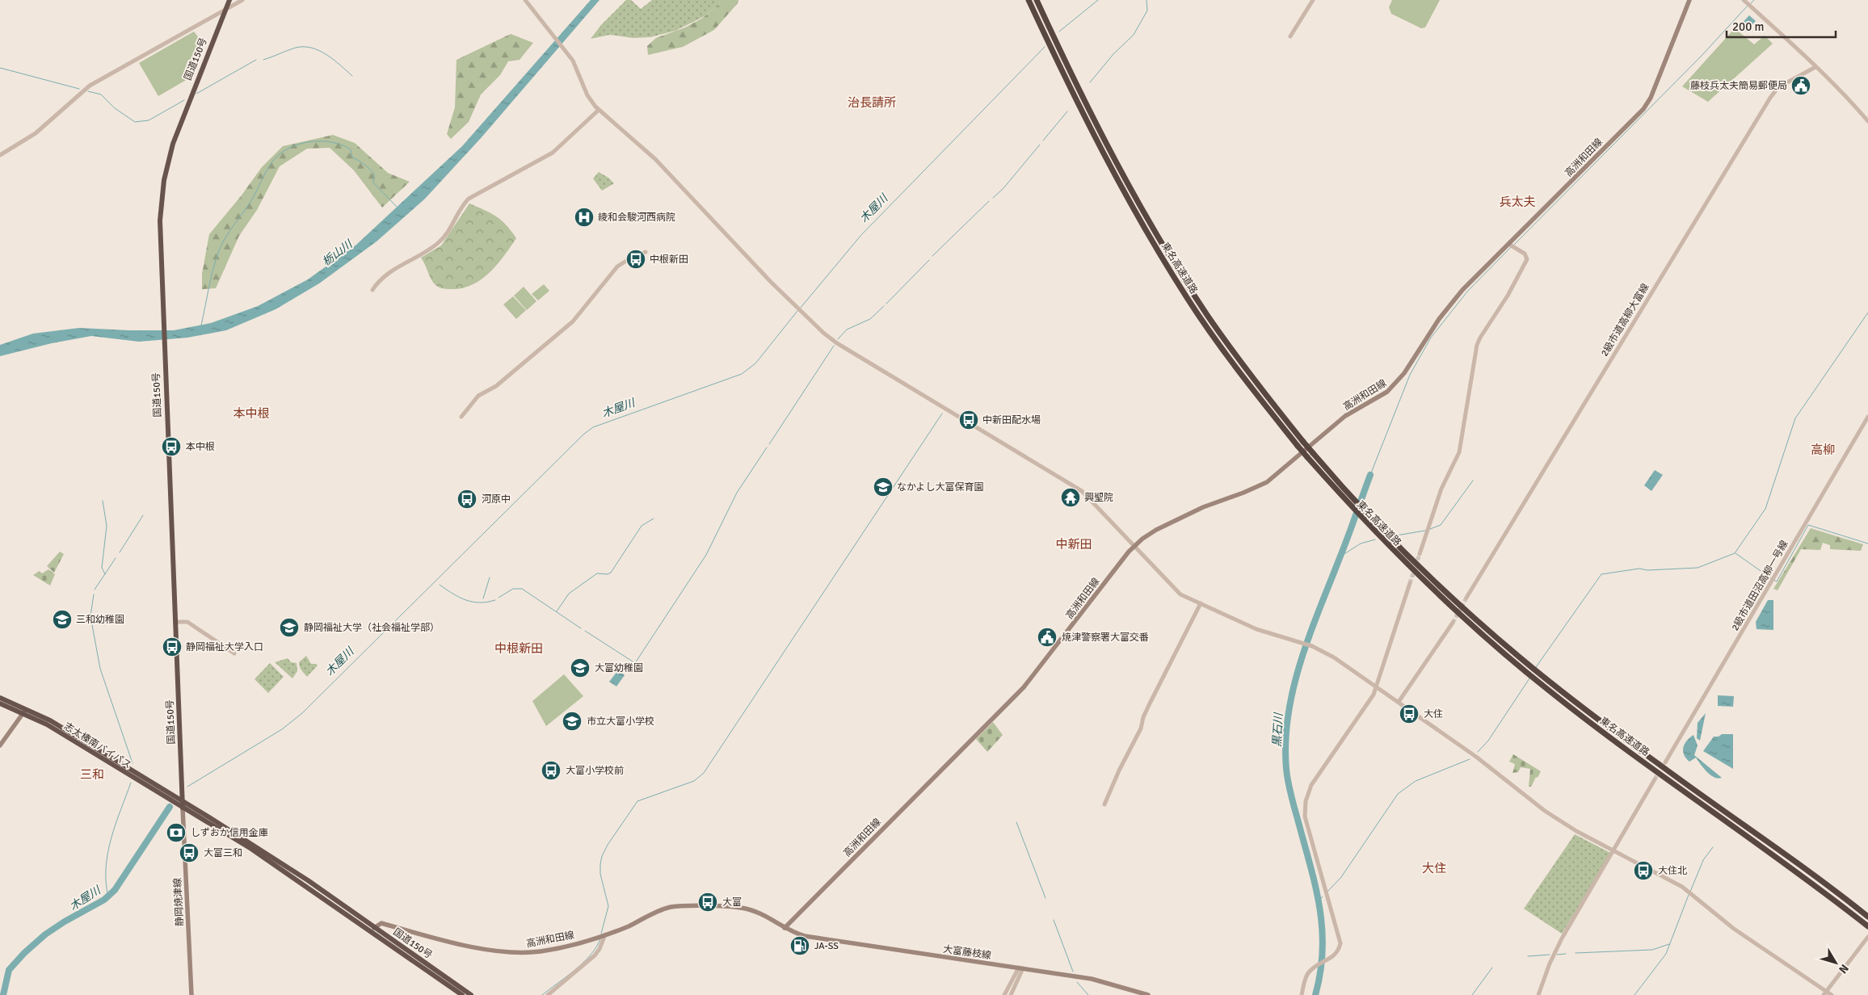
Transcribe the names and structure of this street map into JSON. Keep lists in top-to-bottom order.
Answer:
{
  "streets": {
    "highway": ["国道150号", "東名高速道路", "志太榛南バイパス"],
    "main road": ["高洲和田線", "静岡焼津線", "大富藤枝線"],
    "street": ["2級市道高柳大富線", "2級市道田沼高柳一号線"]
  },
  "crossings": [
    ["国道150号", "高洲和田線"],
    ["国道150号", "志太榛南バイパス"],
    ["国道150号", "静岡焼津線"],
    ["高洲和田線", "大富藤枝線"],
    ["志太榛南バイパス", "静岡焼津線"]
  ],
  "districts": [
    "治長請所",
    "兵太夫",
    "本中根",
    "高柳",
    "中新田",
    "中根新田",
    "三和",
    "大住"
  ],
  "water": ["木屋川", "栃山川", "黒石川"],
  "places": {
    "public building": ["藤枝兵太夫簡易郵便局", "焼津警察署大富交番"],
    "hospital": ["綾和会駿河西病院"],
    "bus stop": [
      "中根新田",
      "中新田配水場",
      "本中根",
      "河原中",
      "静岡福祉大学入口",
      "大住",
      "大富小学校前",
      "大富三和",
      "大住北",
      "大富"
    ],
    "school or university": [
      "なかよし大富保育園",
      "三和幼稚園",
      "静岡福祉大学（社会福祉学部）",
      "大富幼稚園",
      "市立大富小学校"
    ],
    "temple": ["興聖院"],
    "bank": ["しずおか信用金庫"],
    "fuel station": ["JA-SS"]
  },
  "scale_bar": "200 m",
  "north": "bottom right"
}
